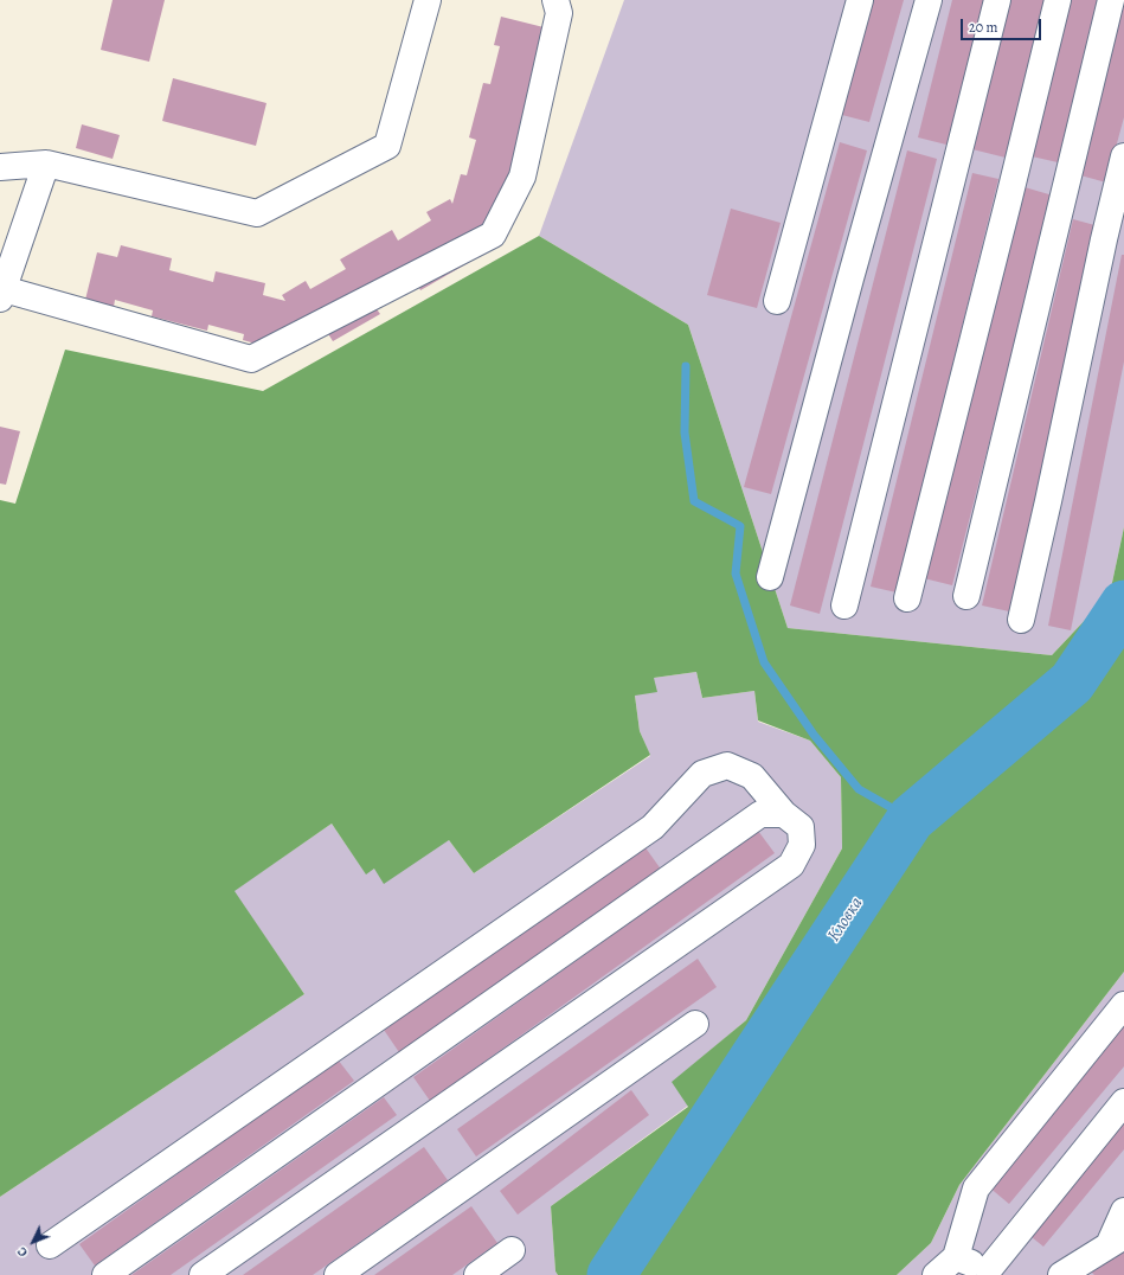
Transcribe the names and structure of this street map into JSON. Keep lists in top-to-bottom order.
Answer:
{
  "water": ["Кловка"],
  "scale_bar": "20 m",
  "north": "bottom left"
}
